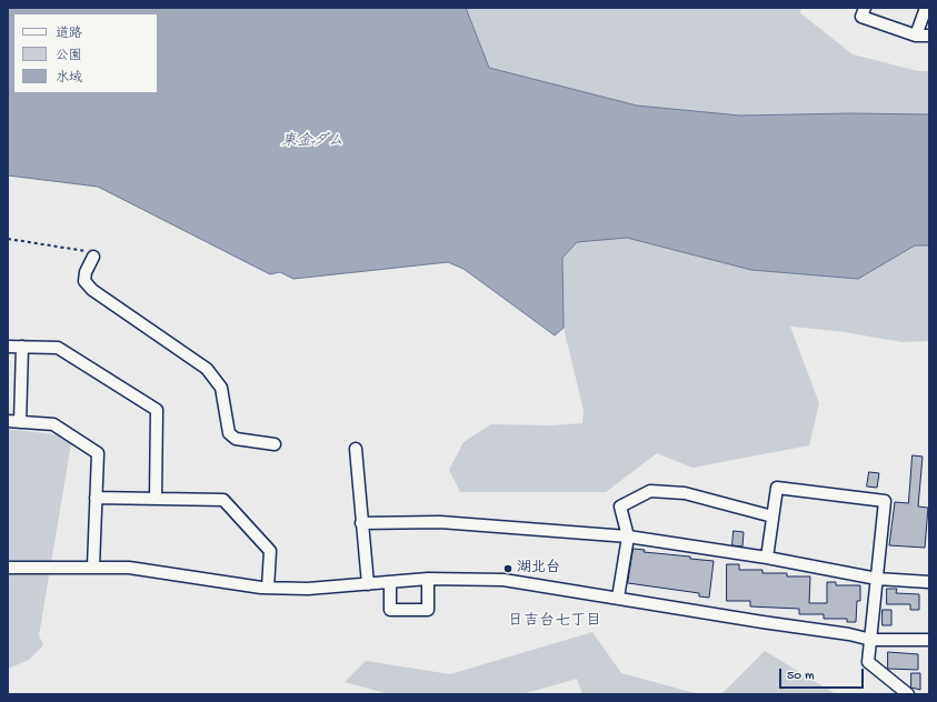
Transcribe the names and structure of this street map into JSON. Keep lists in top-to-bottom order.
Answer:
{
  "districts": ["日吉台七丁目"],
  "water": ["東金ダム"],
  "places": ["湖北台"],
  "legend": ["道路", "公園", "水域"],
  "scale_bar": "50 m"
}
